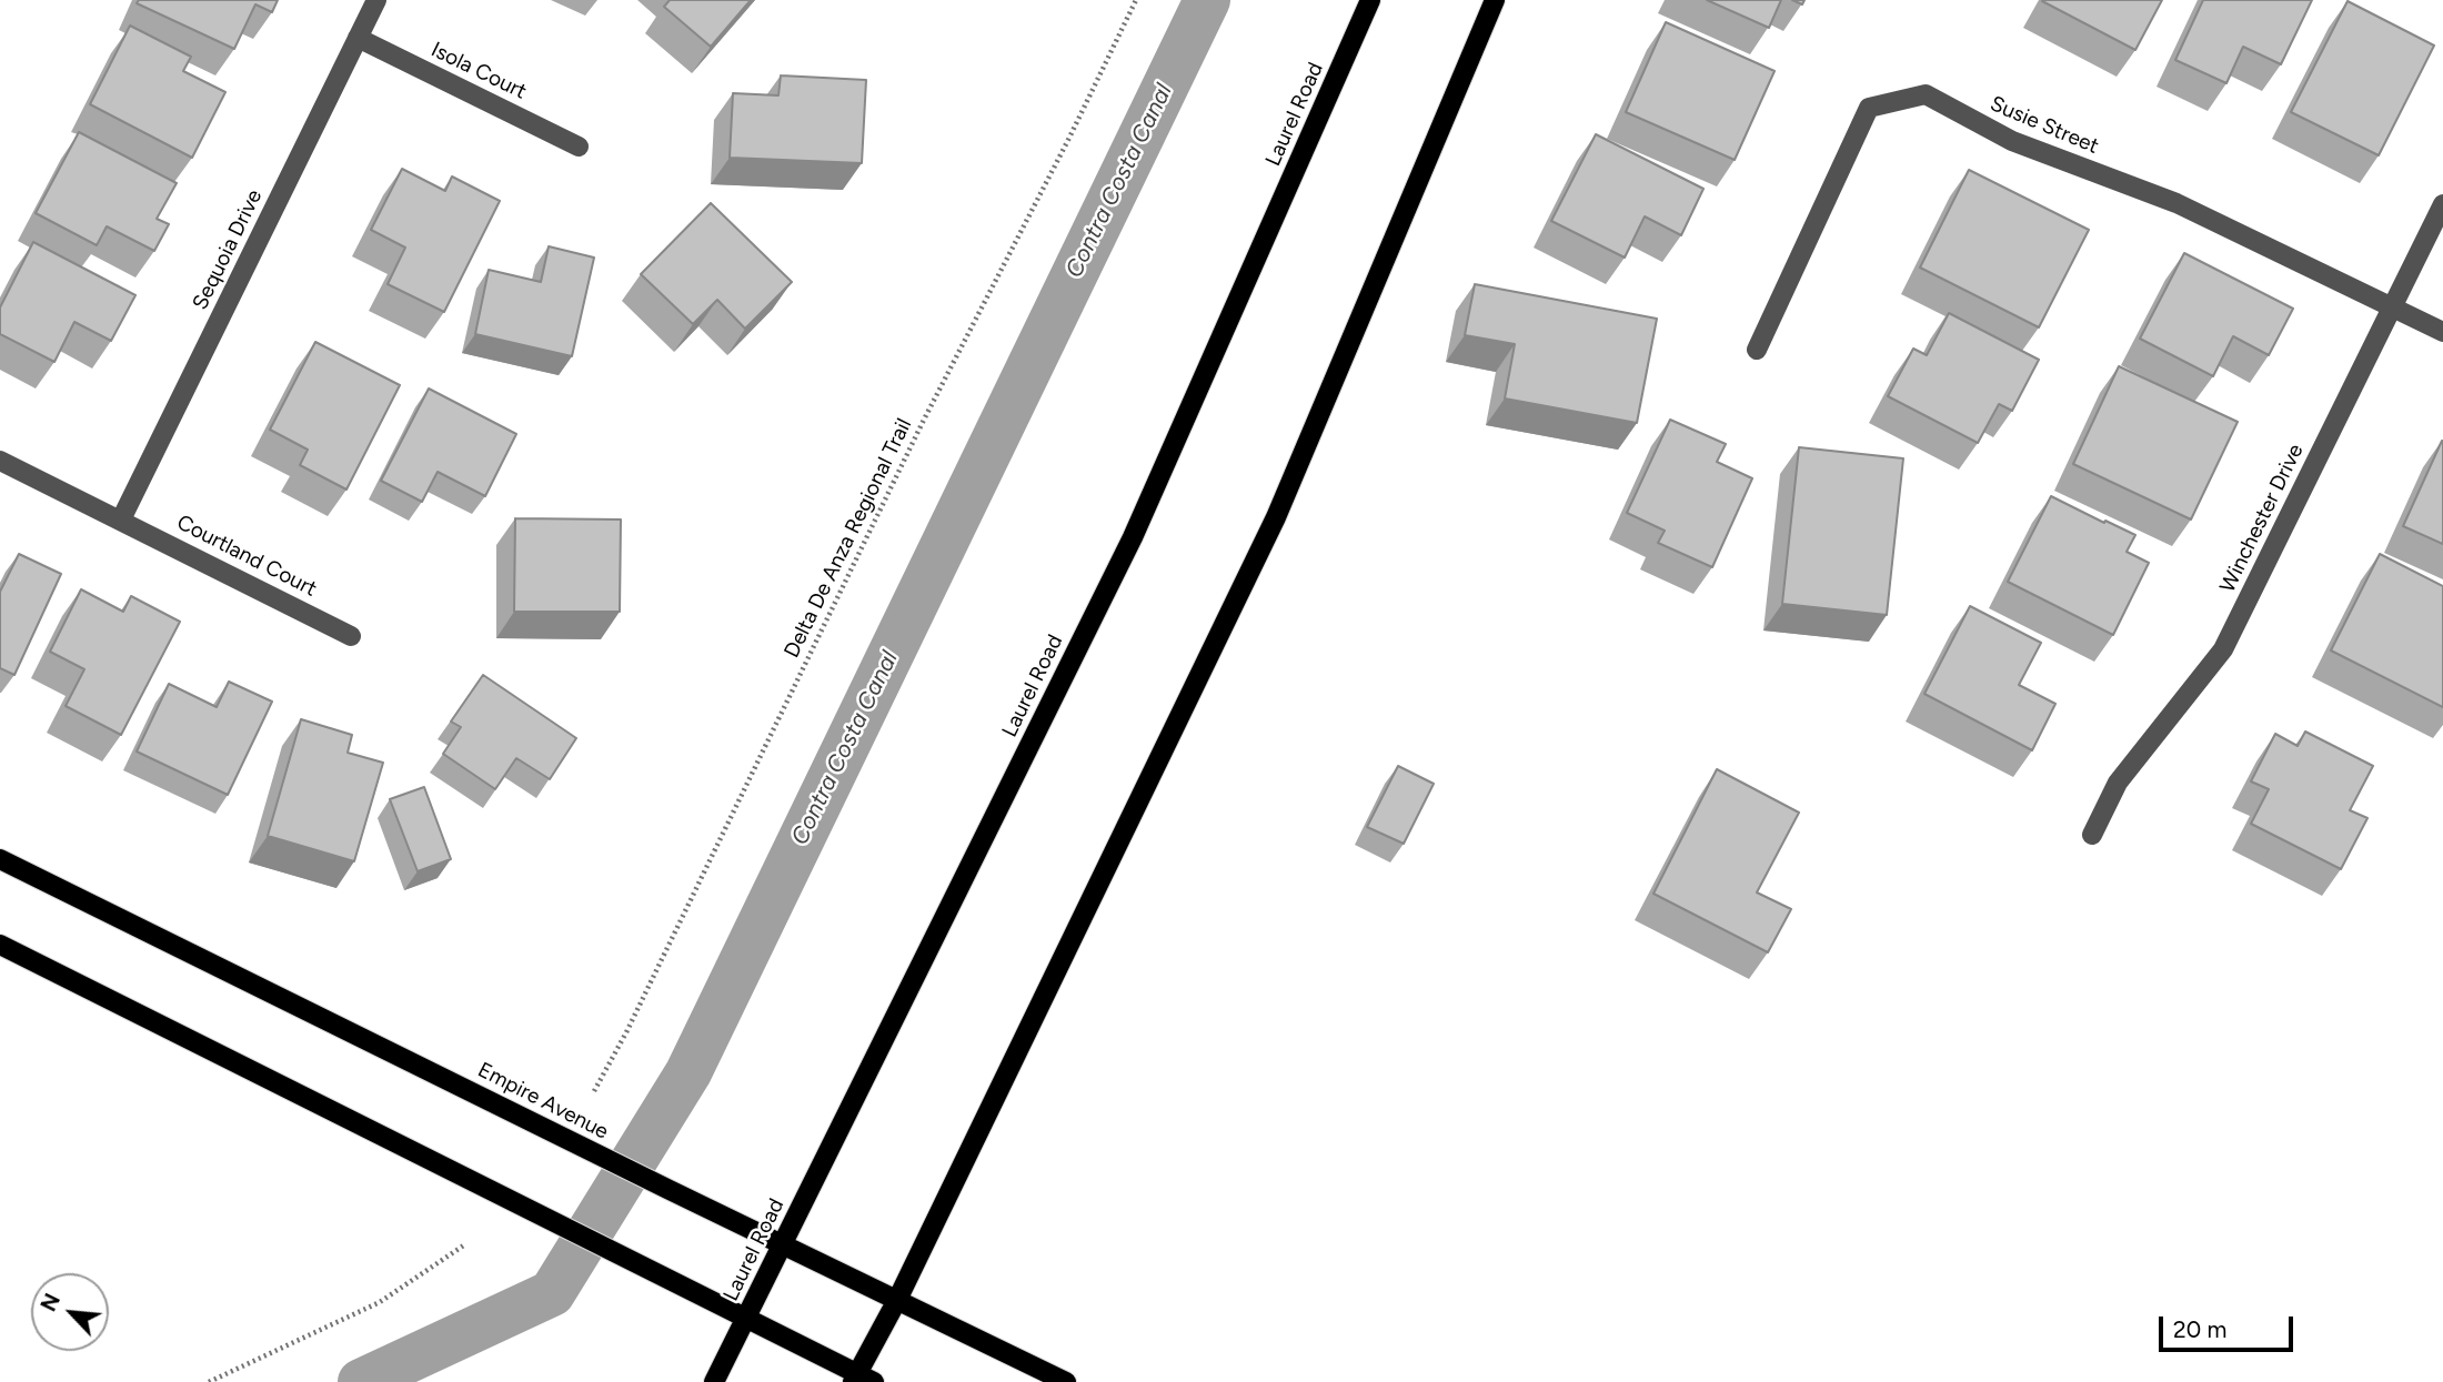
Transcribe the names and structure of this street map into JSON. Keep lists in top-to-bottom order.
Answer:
{
  "streets": {
    "main road": ["Laurel Road", "Empire Avenue"],
    "street": [
      "Isola Court",
      "Susie Street",
      "Sequoia Drive",
      "Winchester Drive",
      "Courtland Court"
    ],
    "path": ["Delta De Anza Regional Trail"]
  },
  "crossings": [
    ["Isola Court", "Sequoia Drive"],
    ["Laurel Road", "Empire Avenue"],
    ["Susie Street", "Winchester Drive"],
    ["Sequoia Drive", "Courtland Court"]
  ],
  "water": ["Contra Costa Canal"],
  "scale_bar": "20 m",
  "north": "top left"
}
